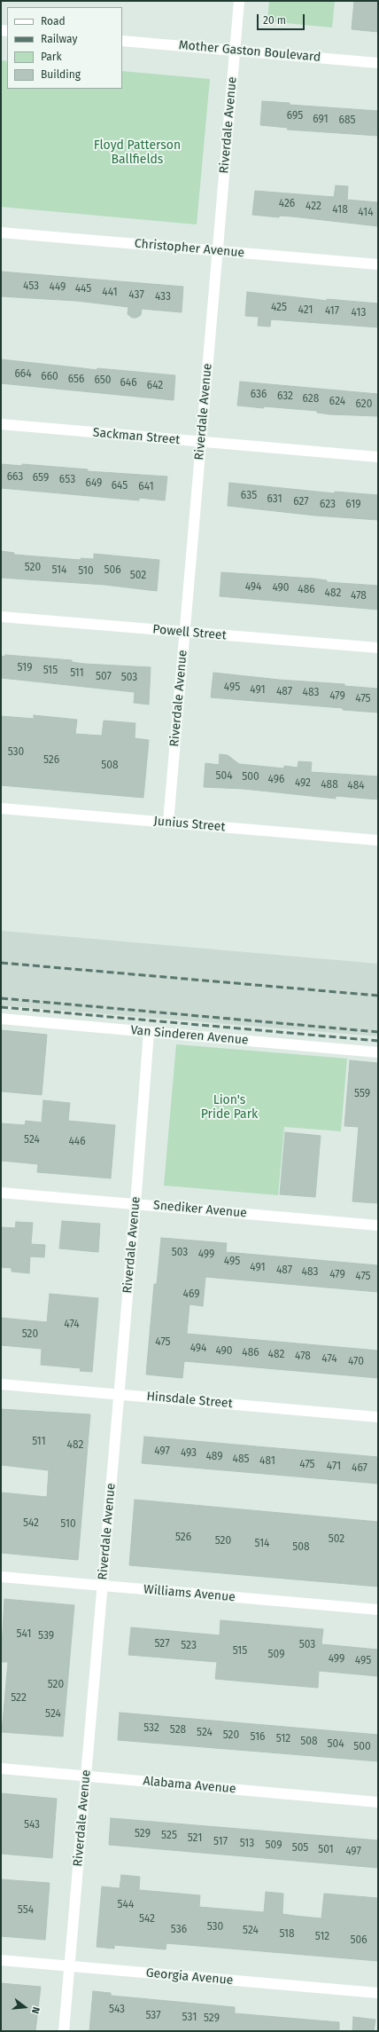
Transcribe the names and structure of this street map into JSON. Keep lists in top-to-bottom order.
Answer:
{
  "streets": {
    "street": [
      "Mother Gaston Boulevard",
      "Riverdale Avenue",
      "Christopher Avenue",
      "Sackman Street",
      "Powell Street",
      "Junius Street",
      "Van Sinderen Avenue",
      "Snediker Avenue",
      "Hinsdale Street",
      "Williams Avenue",
      "Alabama Avenue",
      "Georgia Avenue"
    ]
  },
  "crossings": [
    ["Mother Gaston Boulevard", "Riverdale Avenue"],
    ["Riverdale Avenue", "Christopher Avenue"],
    ["Riverdale Avenue", "Sackman Street"],
    ["Riverdale Avenue", "Powell Street"],
    ["Riverdale Avenue", "Junius Street"],
    ["Riverdale Avenue", "Van Sinderen Avenue"],
    ["Riverdale Avenue", "Snediker Avenue"],
    ["Riverdale Avenue", "Hinsdale Street"],
    ["Riverdale Avenue", "Williams Avenue"],
    ["Riverdale Avenue", "Alabama Avenue"],
    ["Riverdale Avenue", "Georgia Avenue"]
  ],
  "parks": ["Floyd Patterson Ballfields", "Lion's Pride Park"],
  "house_numbers": [
    "695",
    "691",
    "685",
    "426",
    "422",
    "418",
    "414",
    "453",
    "449",
    "445",
    "441",
    "437",
    "433",
    "425",
    "421",
    "417",
    "413",
    "664",
    "660",
    "656",
    "650",
    "646",
    "642",
    "636",
    "632",
    "628",
    "624",
    "620",
    "663",
    "659",
    "653",
    "649",
    "645",
    "641",
    "635",
    "631",
    "627",
    "623",
    "619",
    "520",
    "514",
    "506",
    "510",
    "502",
    "494",
    "490",
    "486",
    "482",
    "478",
    "519",
    "515",
    "511",
    "507",
    "503",
    "495",
    "491",
    "487",
    "483",
    "479",
    "475",
    "530",
    "526",
    "508",
    "504",
    "500",
    "496",
    "492",
    "488",
    "484",
    "559",
    "524",
    "446",
    "503",
    "499",
    "495",
    "491",
    "487",
    "483",
    "479",
    "475",
    "469",
    "474",
    "520",
    "475",
    "494",
    "490",
    "486",
    "482",
    "478",
    "474",
    "470",
    "511",
    "482",
    "497",
    "493",
    "489",
    "485",
    "481",
    "475",
    "471",
    "467",
    "542",
    "510",
    "526",
    "502",
    "520",
    "514",
    "508",
    "541",
    "539",
    "527",
    "503",
    "523",
    "515",
    "509",
    "499",
    "495",
    "520",
    "522",
    "524",
    "532",
    "528",
    "524",
    "520",
    "516",
    "512",
    "508",
    "504",
    "500",
    "543",
    "529",
    "525",
    "521",
    "517",
    "513",
    "509",
    "505",
    "501",
    "497",
    "544",
    "554",
    "542",
    "530",
    "536",
    "524",
    "518",
    "512",
    "506",
    "543",
    "537",
    "531",
    "529"
  ],
  "legend": [
    "Road",
    "Railway",
    "Park",
    "Building"
  ],
  "scale_bar": "20 m",
  "north": "right"
}
